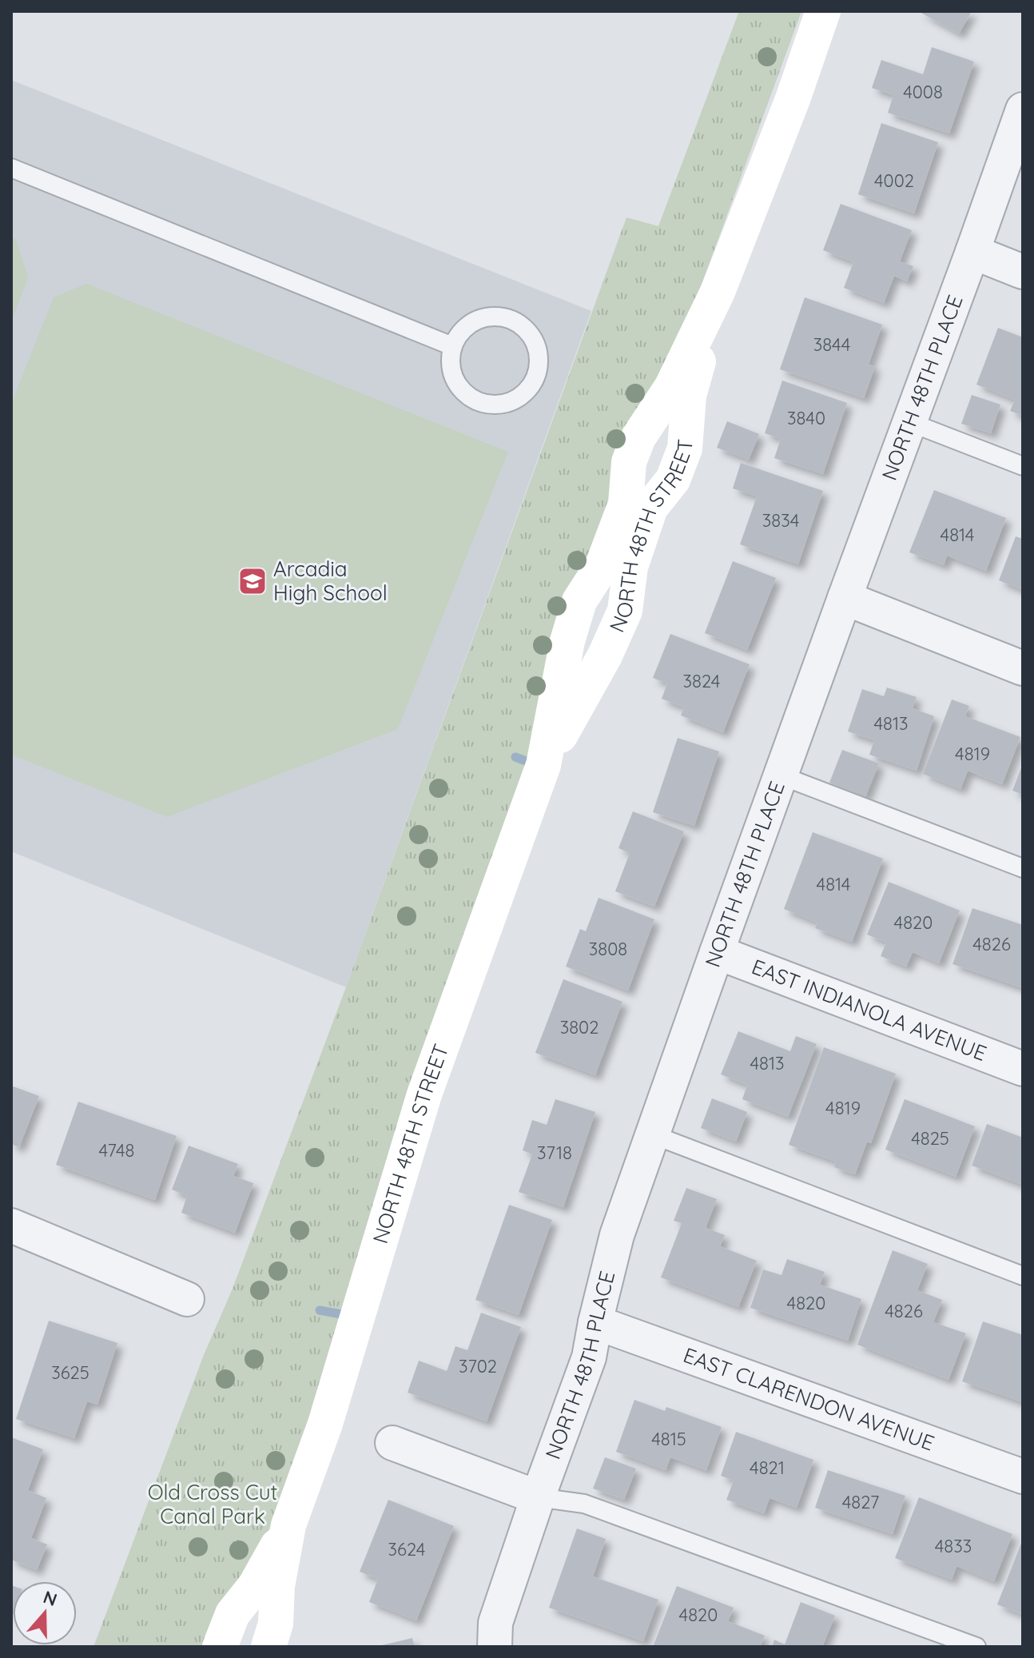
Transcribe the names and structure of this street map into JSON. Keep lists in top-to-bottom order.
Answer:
{
  "streets": {
    "street": [
      "NORTH 48TH PLACE",
      "NORTH 48TH STREET",
      "EAST INDIANOLA AVENUE",
      "EAST CLARENDON AVENUE"
    ]
  },
  "crossings": [
    ["NORTH 48TH PLACE", "EAST INDIANOLA AVENUE"],
    ["NORTH 48TH PLACE", "EAST CLARENDON AVENUE"]
  ],
  "parks": ["Old Cross Cut Canal Park"],
  "places": {
    "school or university": ["Arcadia High School"]
  },
  "house_numbers": [
    "4008",
    "4002",
    "3844",
    "3840",
    "3834",
    "4814",
    "3824",
    "4813",
    "4819",
    "4814",
    "4820",
    "4826",
    "3808",
    "3802",
    "4813",
    "4819",
    "4825",
    "4748",
    "3718",
    "4820",
    "4826",
    "3702",
    "3625",
    "4815",
    "4821",
    "4827",
    "4833",
    "3624",
    "4820"
  ],
  "north": "top"
}
